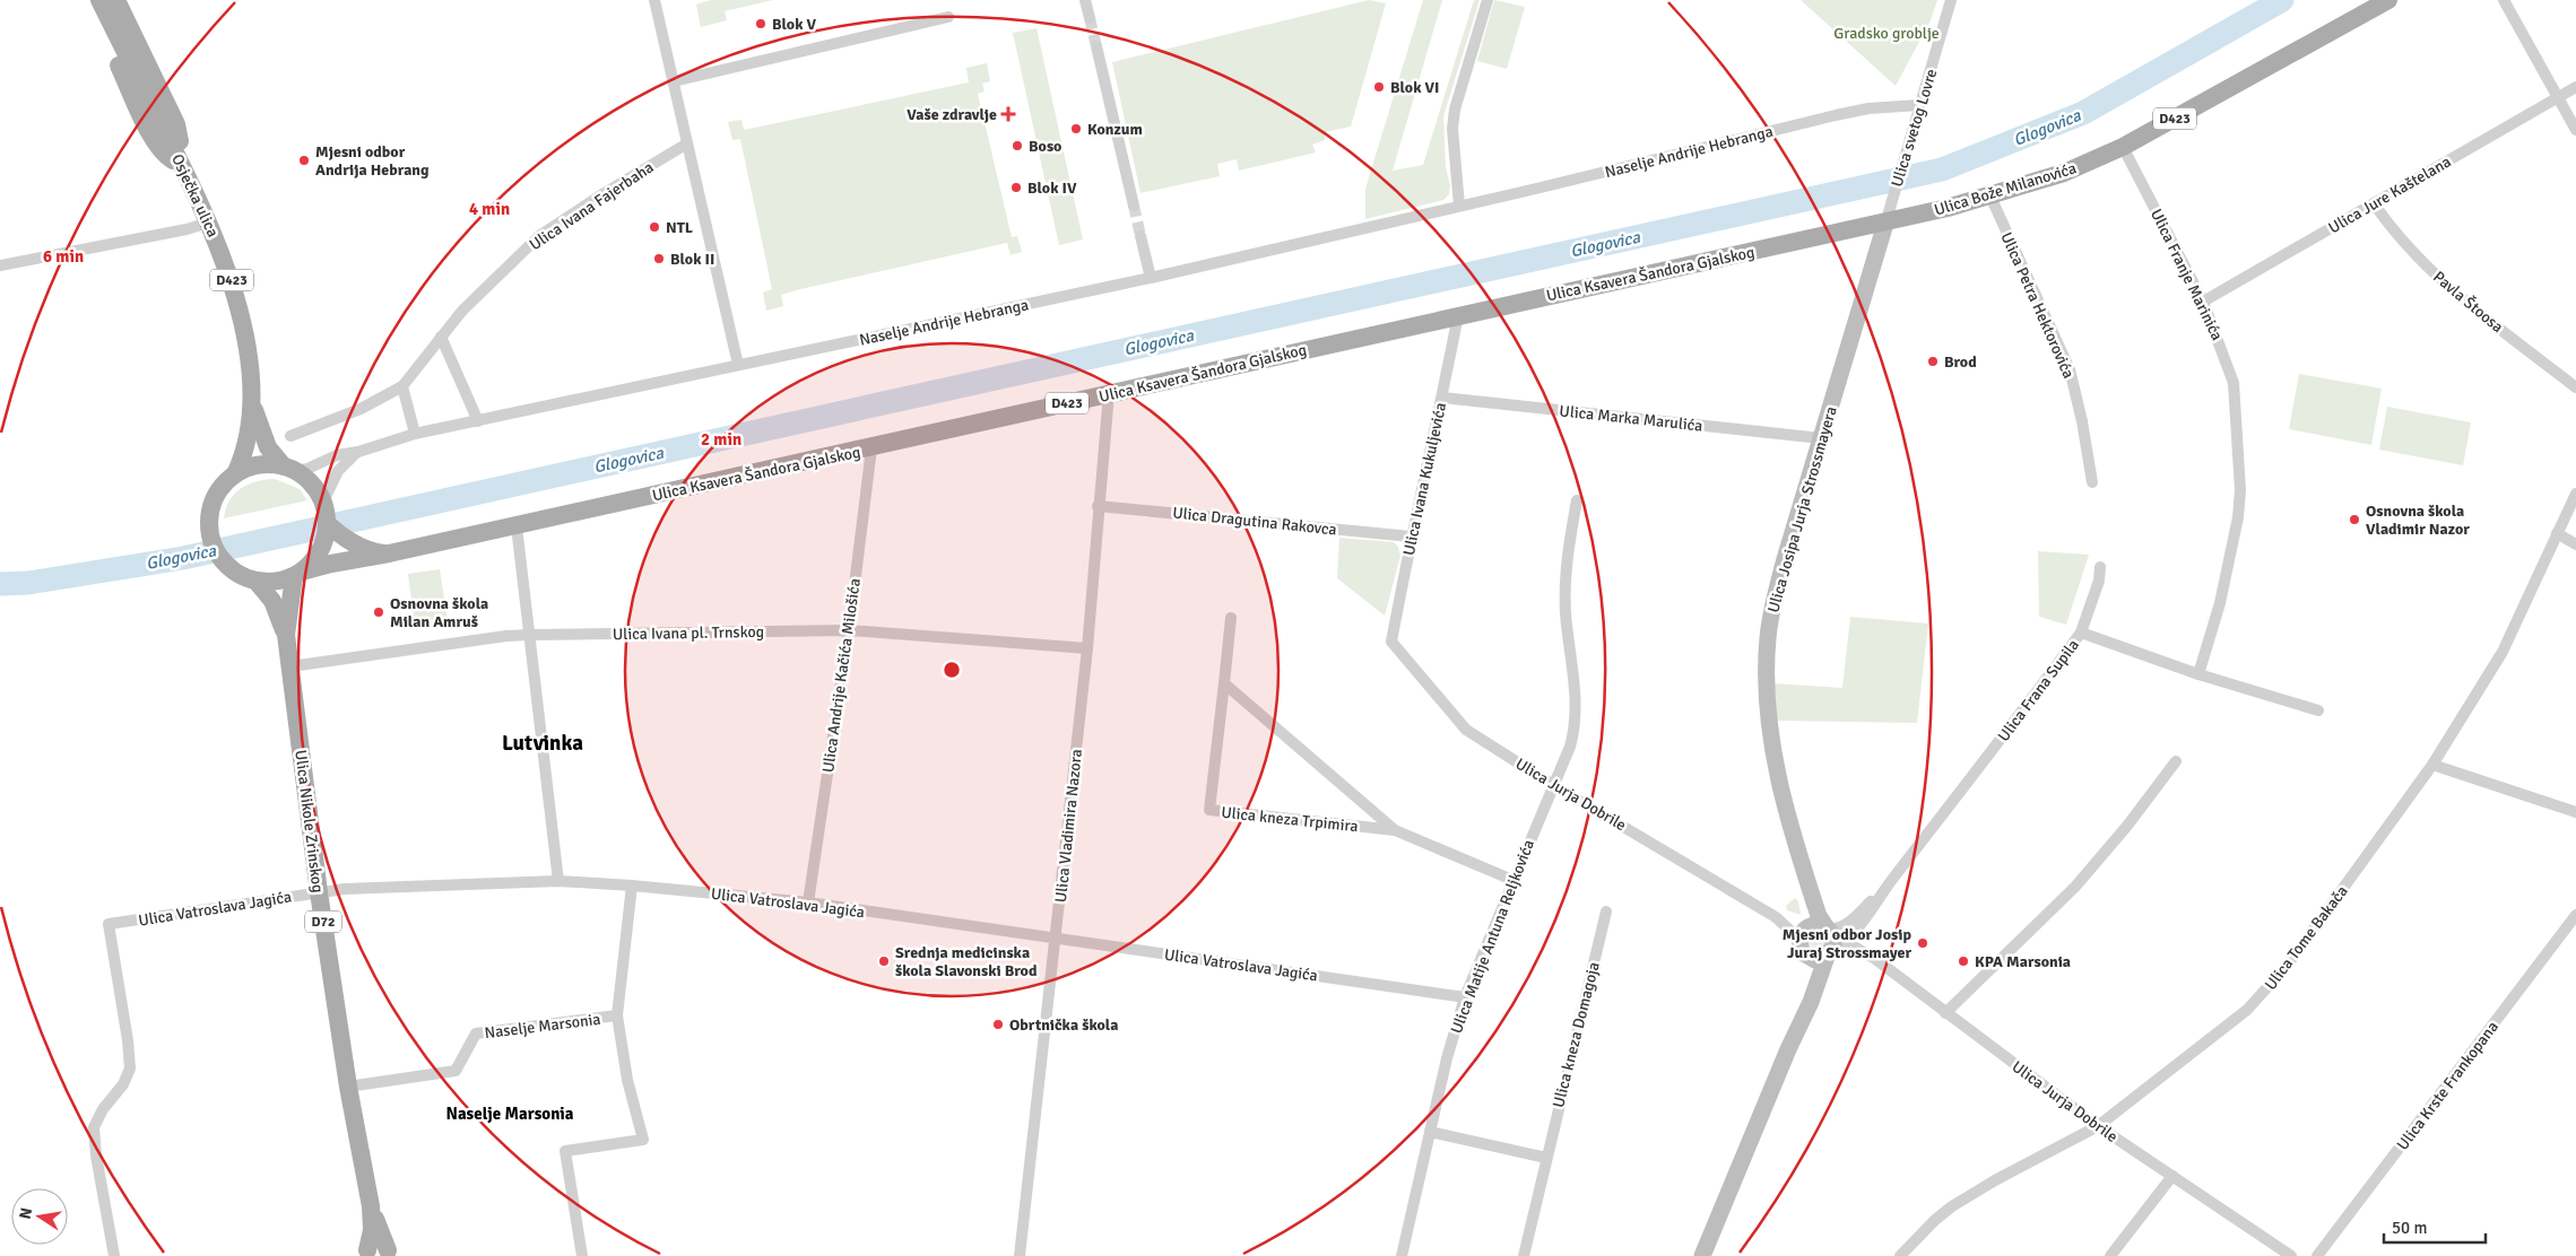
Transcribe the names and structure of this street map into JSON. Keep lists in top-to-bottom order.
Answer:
{
  "streets": {
    "main road": [
      "D423",
      "Ulica Bože Milanovića",
      "Osječka ulica",
      "Ulica Ksavera Šandora Gjalskog",
      "Ulica Josipa Jurja Strossmayera",
      "Ulica Nikole Zrinskog",
      "D72"
    ],
    "street": [
      "Ulica svetog Lovre",
      "Naselje Andrije Hebranga",
      "Ulica Jure Kaštelana",
      "Ulica Ivana Fajerbaha",
      "Ulica Franje Marinića",
      "Pavla Štoosa",
      "Ulica Petra Hektorovića",
      "Ulica Marka Marulića",
      "Ulica Ivana Kukuljevića",
      "Ulica Dragutina Rakovca",
      "Ulica Ivana pl. Trnskog",
      "Ulica Andrije Kačića Milošića",
      "Ulica Frana Supila",
      "Ulica Jurja Dobrile",
      "Ulica kneza Trpimira",
      "Ulica Vladimira Nazora",
      "Ulica Vatroslava Jagića",
      "Ulica Matije Antuna Reljkovića",
      "Ulica Tome Bakača",
      "Naselje Marsonia",
      "Ulica kneza Domagoja",
      "Ulica Krste Frankopana"
    ]
  },
  "crossings": [
    ["D423", "Naselje Andrije Hebranga"],
    ["D423", "Osječka ulica"],
    ["D423", "Ulica Ksavera Šandora Gjalskog"],
    ["D423", "Ulica Nikole Zrinskog"],
    ["Ulica svetog Lovre", "Naselje Andrije Hebranga"],
    ["Ulica svetog Lovre", "Ulica Bože Milanovića"],
    ["Ulica svetog Lovre", "Ulica Ksavera Šandora Gjalskog"],
    ["Ulica svetog Lovre", "Ulica Josipa Jurja Strossmayera"],
    ["Naselje Andrije Hebranga", "Osječka ulica"],
    ["Naselje Andrije Hebranga", "Ulica Nikole Zrinskog"],
    ["Ulica Bože Milanovića", "Ulica Ksavera Šandora Gjalskog"],
    ["Ulica Bože Milanovića", "Ulica Franje Marinića"],
    ["Ulica Bože Milanovića", "Ulica Petra Hektorovića"],
    ["Ulica Bože Milanovića", "Ulica Josipa Jurja Strossmayera"],
    ["Ulica Jure Kaštelana", "Ulica Franje Marinića"],
    ["Ulica Jure Kaštelana", "Pavla Štoosa"],
    ["Osječka ulica", "Ulica Nikole Zrinskog"],
    ["Ulica Ksavera Šandora Gjalskog", "Ulica Ivana Kukuljevića"],
    ["Ulica Ksavera Šandora Gjalskog", "Ulica Josipa Jurja Strossmayera"],
    ["Ulica Ksavera Šandora Gjalskog", "Ulica Andrije Kačića Milošića"],
    ["Ulica Ksavera Šandora Gjalskog", "Ulica Vladimira Nazora"],
    ["Ulica Franje Marinića", "Ulica Frana Supila"],
    ["Ulica Marka Marulića", "Ulica Ivana Kukuljevića"],
    ["Ulica Marka Marulića", "Ulica Josipa Jurja Strossmayera"],
    ["Ulica Ivana Kukuljevića", "Ulica Dragutina Rakovca"],
    ["Ulica Ivana Kukuljevića", "Ulica Jurja Dobrile"],
    ["Ulica Josipa Jurja Strossmayera", "Ulica Frana Supila"],
    ["Ulica Josipa Jurja Strossmayera", "Ulica Jurja Dobrile"],
    ["Ulica Dragutina Rakovca", "Ulica Vladimira Nazora"],
    ["Ulica Ivana pl. Trnskog", "Ulica Andrije Kačića Milošića"],
    ["Ulica Ivana pl. Trnskog", "Ulica Nikole Zrinskog"],
    ["Ulica Ivana pl. Trnskog", "Ulica Vladimira Nazora"],
    ["Ulica Andrije Kačića Milošića", "Ulica Vatroslava Jagića"],
    ["Ulica Frana Supila", "Ulica Jurja Dobrile"],
    ["Ulica Jurja Dobrile", "Ulica Matije Antuna Reljkovića"],
    ["Ulica Jurja Dobrile", "Ulica Tome Bakača"],
    ["Ulica kneza Trpimira", "Ulica Matije Antuna Reljkovića"],
    ["Ulica Nikole Zrinskog", "Ulica Vatroslava Jagića"],
    ["Ulica Nikole Zrinskog", "D72"],
    ["Ulica Nikole Zrinskog", "Naselje Marsonia"],
    ["Ulica Vladimira Nazora", "Ulica Vatroslava Jagića"],
    ["Ulica Vatroslava Jagića", "Ulica Matije Antuna Reljkovića"]
  ],
  "districts": ["Lutvinka", "Naselje Marsonia"],
  "water": ["Glogovica"],
  "parks": ["Gradsko groblje"],
  "places": {
    "other": [
      "Blok V",
      "Blok VI",
      "Konzum",
      "Boso",
      "Mjesni odbor Andrija Hebrang",
      "Blok IV",
      "NTL",
      "Blok II",
      "Brod",
      "Osnovna škola Vladimir Nazor",
      "Osnovna škola Milan Amruš",
      "Mjesni odbor Josip Juraj Strossmayer",
      "Srednja medicinska škola Slavonski Brod",
      "KPA Marsonia",
      "Obrtnička škola"
    ],
    "health": ["Vaše zdravlje"]
  },
  "scale_bar": "50 m",
  "north": "left",
  "rings": ["4 min", "6 min", "2 min"]
}
